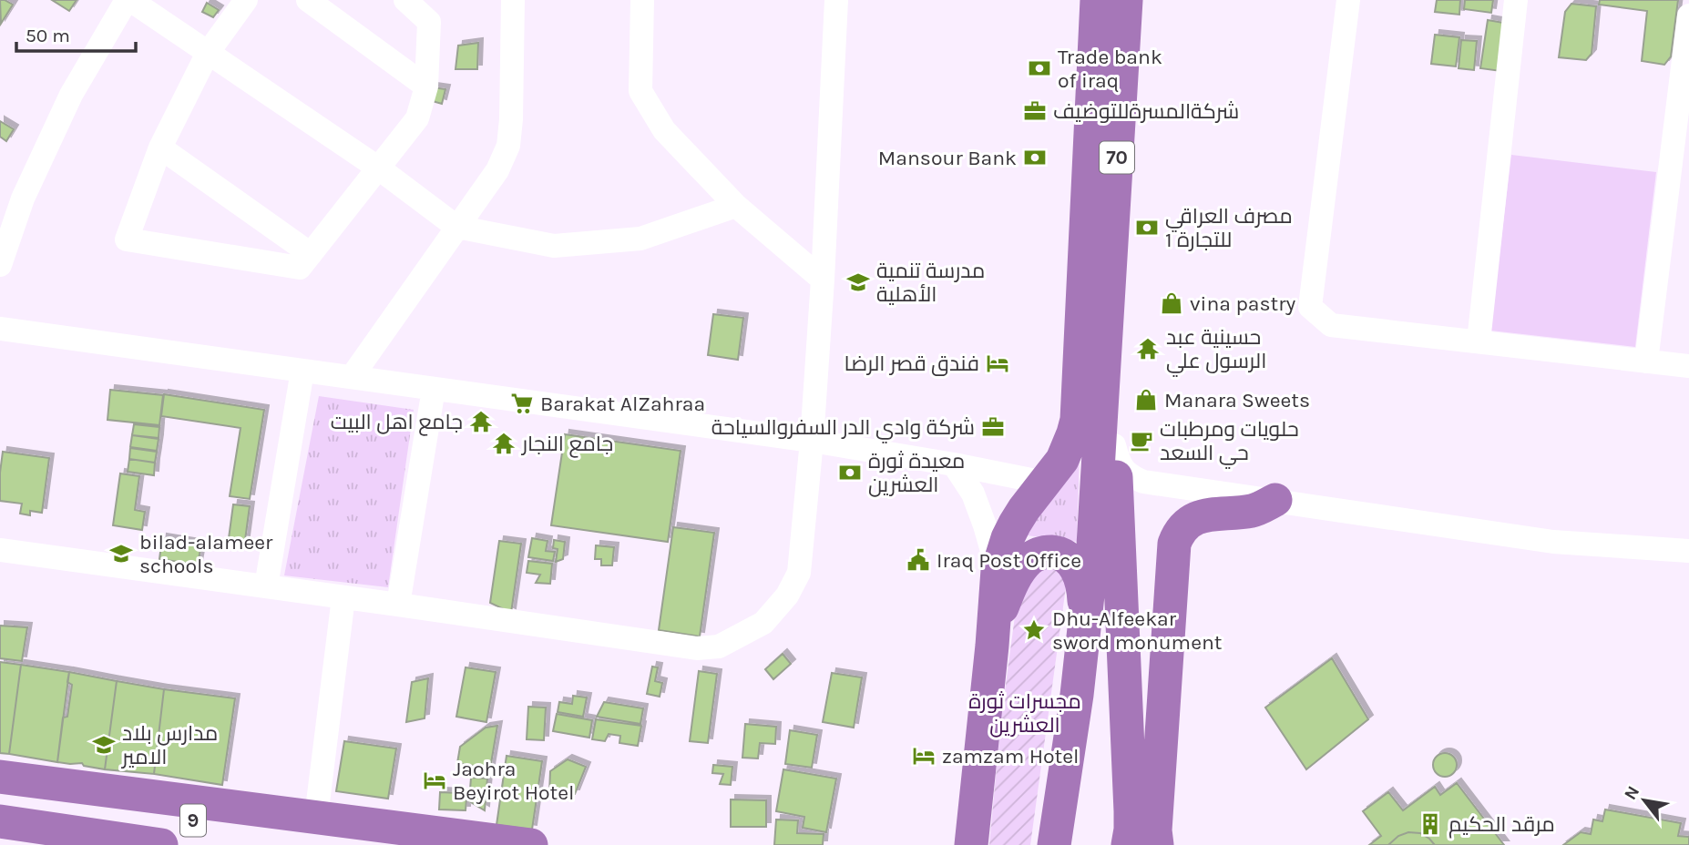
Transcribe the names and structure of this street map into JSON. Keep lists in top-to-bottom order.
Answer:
{
  "streets": {
    "highway": ["70", "9"]
  },
  "parks": ["مجسرات ثورة العشرين"],
  "places": {
    "bank": [
      "Trade bank of iraq",
      "Mansour Bank",
      "مصرف العراقي للتجارة 1",
      "معيدة ثورة العشرين"
    ],
    "office": ["شركةالمسرةللتوضيف", "شركة وادي الدر السفروالسياحة"],
    "school or university": ["مدرسة تنمية الأهلية", "bilad-alameer schools", "مدارس بلاد الامير"],
    "shop": ["vina pastry", "Manara Sweets"],
    "temple": ["حسينية عبد الرسول علي", "جامع اهل البيت", "جامع النجار"],
    "hotel": ["فندق قصر الرضا", "zamzam Hotel", "Jaohra Beyirot Hotel"],
    "supermarket": ["Barakat AlZahraa"],
    "cafe": ["حلويات ومرطبات حي السعد"],
    "public building": ["Iraq Post Office"],
    "place": ["Dhu-Alfeekar sword monument"],
    "building": ["مرقد الحكيم"]
  },
  "scale_bar": "50 m",
  "north": "top left"
}
